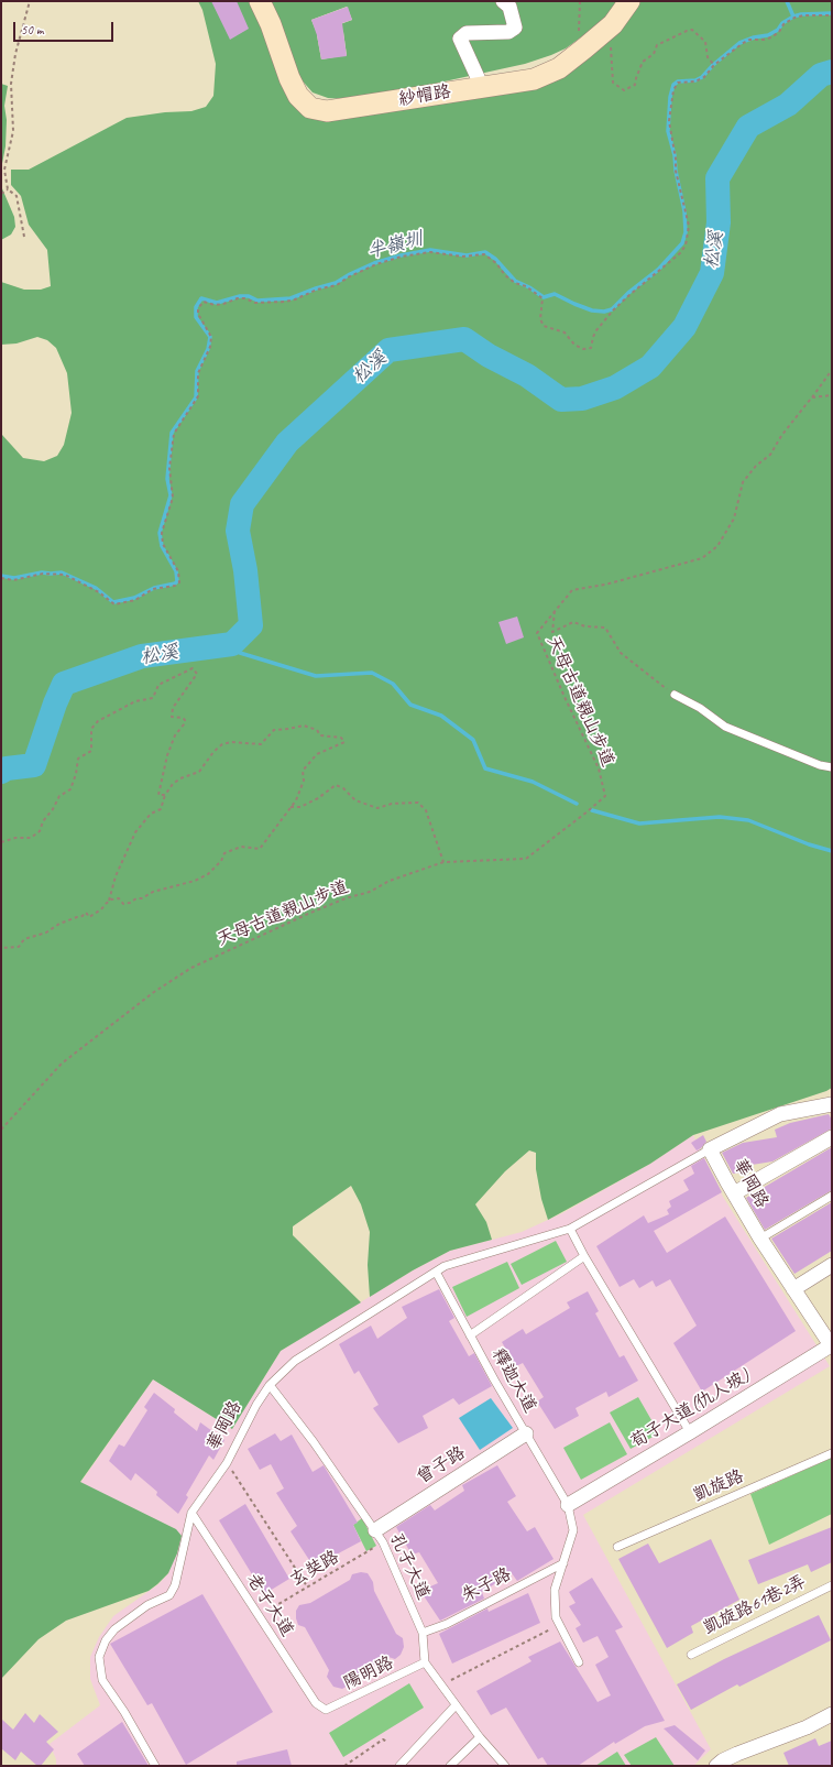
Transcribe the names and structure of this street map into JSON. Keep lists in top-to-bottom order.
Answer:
{
  "streets": {
    "street": [
      "紗帽路",
      "華岡路",
      "荀子大道(仇人坡)",
      "曾子路"
    ],
    "lane": [
      "釋迦大道",
      "凱旋路",
      "孔子大道",
      "朱子路",
      "老子大道",
      "凱旋路61巷2弄",
      "陽明路"
    ],
    "path": ["天母古道親山步道", "玄奘路"]
  },
  "crossings": [
    ["華岡路", "釋迦大道"],
    ["華岡路", "荀子大道(仇人坡)"],
    ["華岡路", "孔子大道"],
    ["華岡路", "老子大道"],
    ["釋迦大道", "荀子大道(仇人坡)"],
    ["釋迦大道", "曾子路"],
    ["釋迦大道", "朱子路"],
    ["曾子路", "孔子大道"],
    ["曾子路", "玄奘路"],
    ["孔子大道", "玄奘路"],
    ["孔子大道", "朱子路"],
    ["孔子大道", "陽明路"],
    ["玄奘路", "老子大道"],
    ["老子大道", "陽明路"]
  ],
  "water": ["半嶺圳", "松溪"],
  "scale_bar": "50 m"
}
